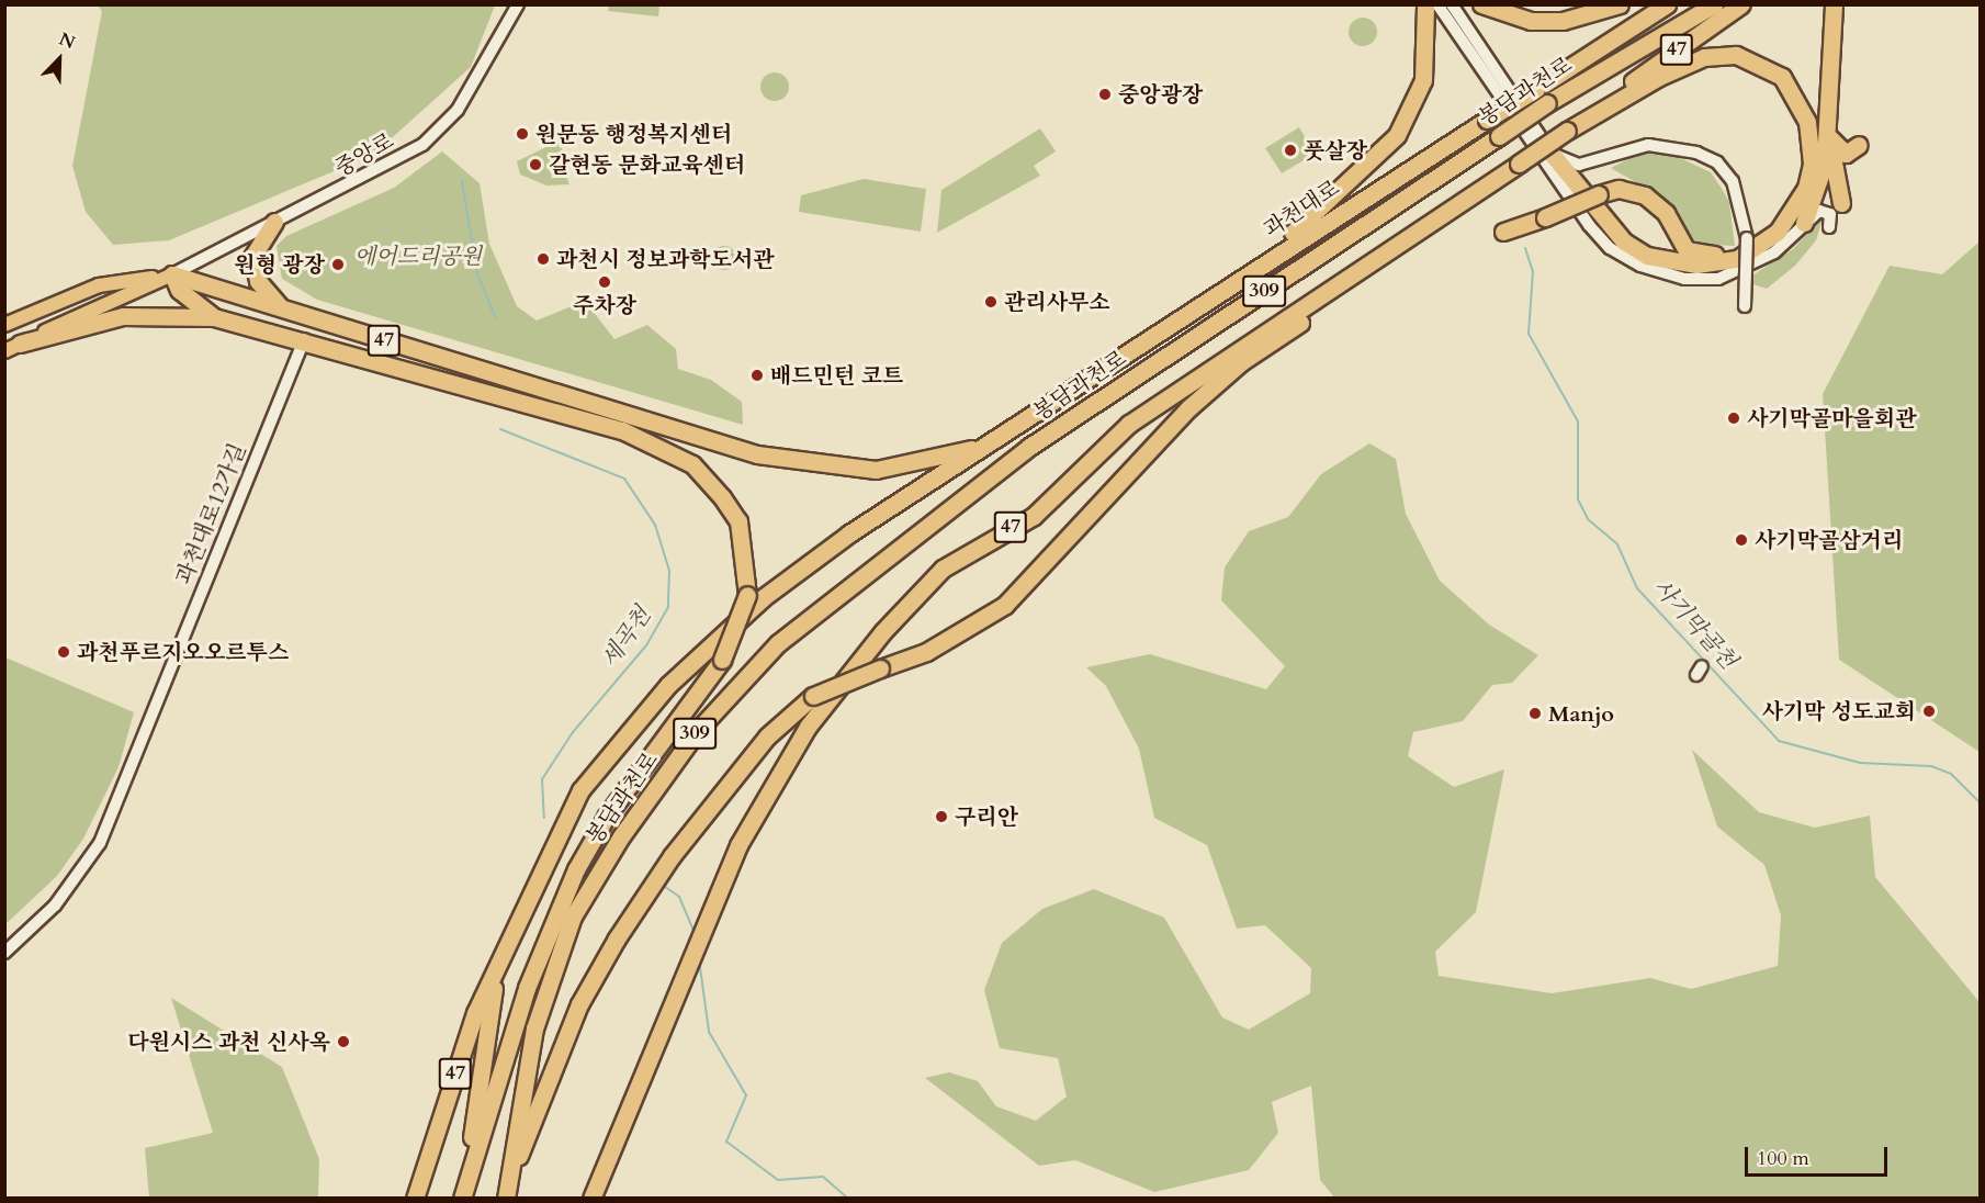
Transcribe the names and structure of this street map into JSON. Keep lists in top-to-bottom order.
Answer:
{
  "streets": {
    "highway": [
      "47",
      "봉담과천로",
      "과천대로",
      "309"
    ],
    "street": ["중앙로", "과천대로12가길"]
  },
  "crossings": [
    ["47", "중앙로"],
    ["47", "과천대로"]
  ],
  "water": ["사기막골천", "세곡천"],
  "parks": ["에어드리공원"],
  "places": [
    "중앙광장",
    "원문동 행정복지센터",
    "풋살장",
    "갈현동 문화교육센터",
    "과천시 정보과학도서관",
    "원형 광장",
    "주차장",
    "관리사무소",
    "배드민턴 코트",
    "사기막골마을회관",
    "사기막골삼거리",
    "과천푸르지오오르투스",
    "사기막 성도교회",
    "Manjo",
    "구리안",
    "다원시스 과천 신사옥"
  ],
  "scale_bar": "100 m",
  "north": "top right"
}
